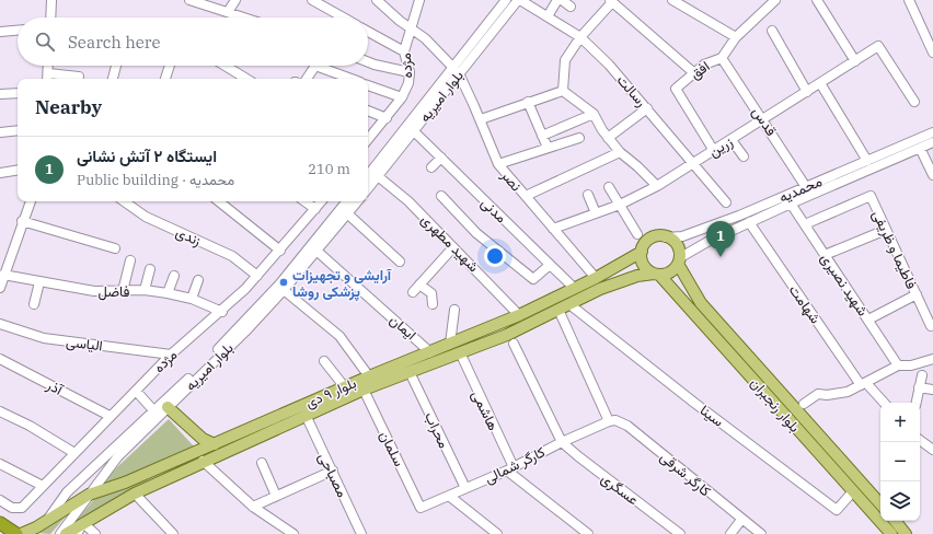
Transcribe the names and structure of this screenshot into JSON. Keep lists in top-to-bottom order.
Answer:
{
  "streets": {
    "main road": ["بلوار ۹ دی", "بلوار رنجبران"],
    "street": [
      "مژده",
      "افق",
      "رسالت",
      "بلوار امیریه",
      "قدس",
      "زرین",
      "نصر",
      "محمدیه",
      "مدنی",
      "زندی",
      "شهید مطهری",
      "فاطیما و ظریفی",
      "شهید نصیری",
      "فاضل",
      "شهامت",
      "ایمان",
      "الیاسی",
      "آذر",
      "هاشمی",
      "سینا",
      "محراب",
      "سلمان",
      "کارگر شمالی",
      "کارگر شرقی",
      "مصباحی",
      "عسگری"
    ]
  },
  "crossings": [
    ["مژده", "نصر"],
    ["مژده", "زندی"],
    ["مژده", "فاضل"],
    ["مژده", "الیاسی"],
    ["مژده", "آذر"],
    ["افق", "قدس"],
    ["افق", "زرین"],
    ["رسالت", "بلوار امیریه"],
    ["رسالت", "زرین"],
    ["بلوار امیریه", "نصر"],
    ["بلوار امیریه", "مدنی"],
    ["بلوار امیریه", "شهید مطهری"],
    ["بلوار امیریه", "ایمان"],
    ["بلوار امیریه", "بلوار ۹ دی"],
    ["قدس", "زرین"],
    ["قدس", "محمدیه"],
    ["زرین", "نصر"],
    ["نصر", "بلوار ۹ دی"],
    ["محمدیه", "شهید نصیری"],
    ["محمدیه", "شهامت"],
    ["محمدیه", "بلوار ۹ دی"],
    ["محمدیه", "بلوار رنجبران"],
    ["مدنی", "بلوار ۹ دی"],
    ["شهید مطهری", "بلوار ۹ دی"],
    ["فاطیما و ظریفی", "شهید نصیری"],
    ["ایمان", "بلوار ۹ دی"],
    ["بلوار ۹ دی", "بلوار رنجبران"],
    ["بلوار ۹ دی", "هاشمی"],
    ["بلوار ۹ دی", "سینا"],
    ["بلوار ۹ دی", "محراب"],
    ["بلوار ۹ دی", "سلمان"],
    ["بلوار ۹ دی", "مصباحی"],
    ["بلوار رنجبران", "سینا"],
    ["هاشمی", "کارگر شمالی"],
    ["محراب", "کارگر شمالی"],
    ["سلمان", "کارگر شمالی"],
    ["کارگر شمالی", "کارگر شرقی"],
    ["کارگر شمالی", "عسگری"]
  ],
  "places": ["آرایشی و تجهیزات پزشکی روشا"],
  "page": {
    "search": "Search here",
    "heading": "Nearby",
    "list": [
      {
        "mark": "1",
        "name": "ایستگاه ۲ آتش نشانی",
        "note": "Public building · محمدیه",
        "value": "210 m"
      }
    ],
    "pins": "1",
    "map_buttons": ["+", "−"]
  }
}
